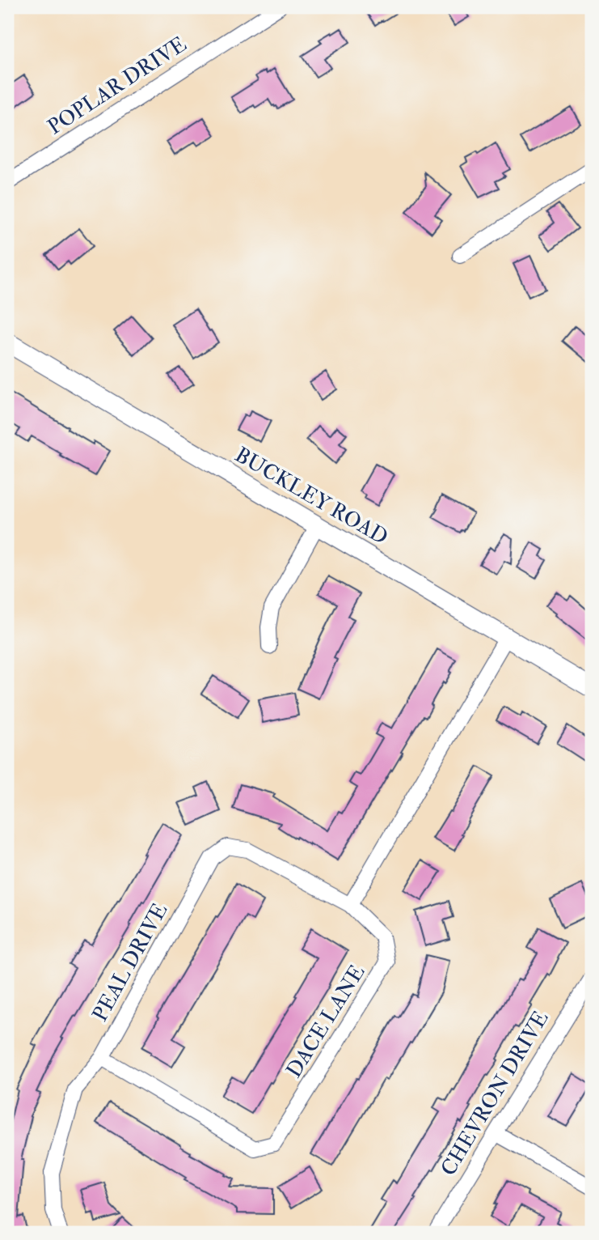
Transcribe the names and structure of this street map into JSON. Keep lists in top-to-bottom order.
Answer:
{
  "streets": {
    "street": [
      "POPLAR DRIVE",
      "BUCKLEY ROAD",
      "PEAL DRIVE",
      "DACE LANE",
      "CHEVRON DRIVE"
    ]
  },
  "crossings": [
    ["PEAL DRIVE", "DACE LANE"]
  ]
}
